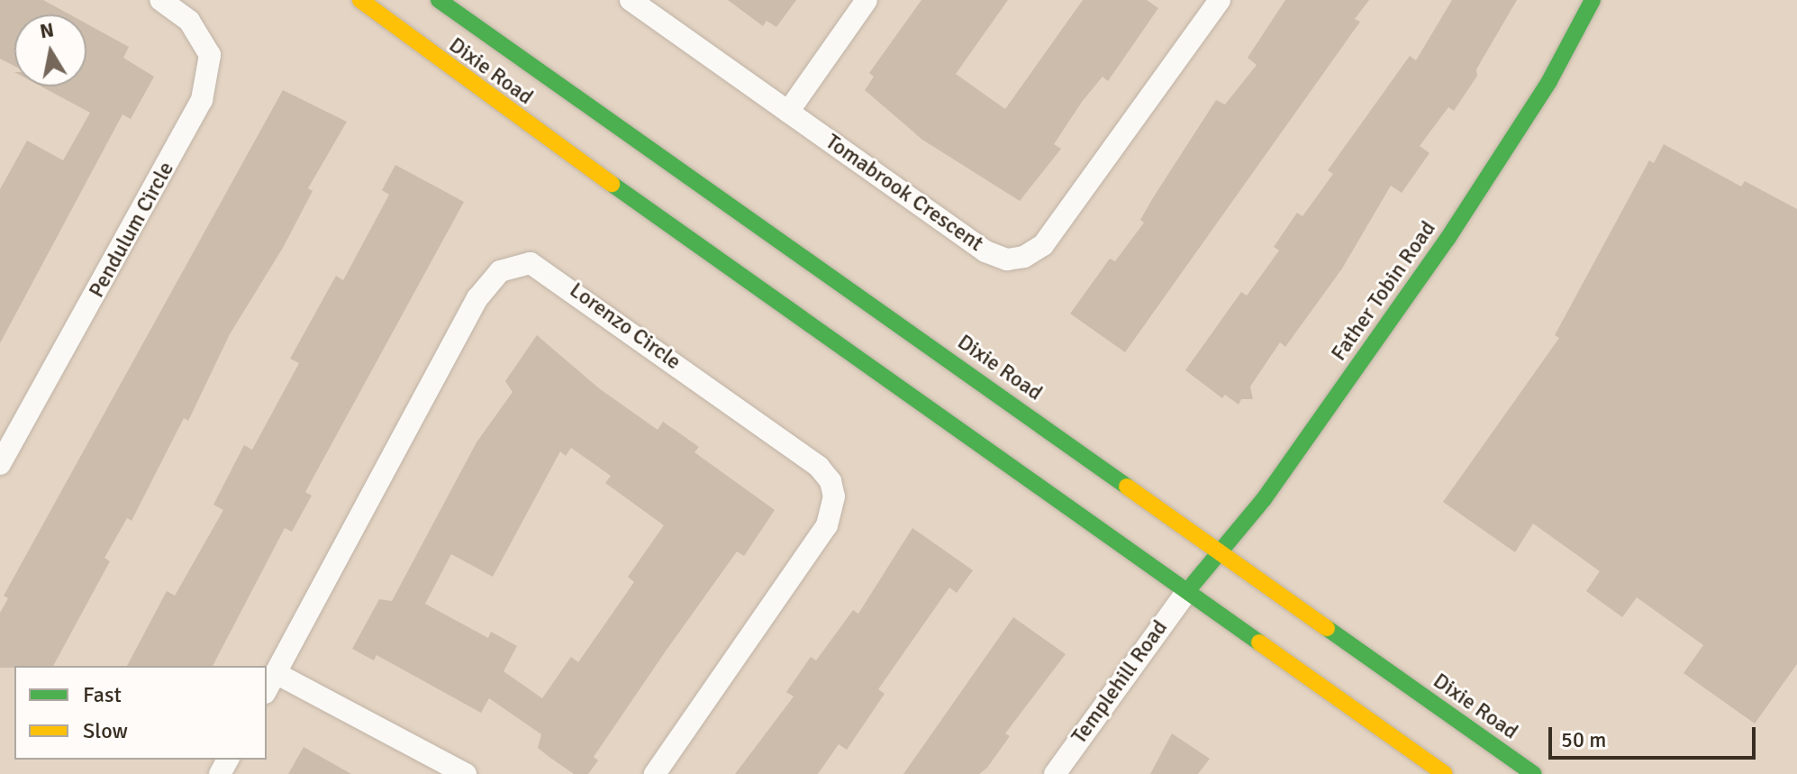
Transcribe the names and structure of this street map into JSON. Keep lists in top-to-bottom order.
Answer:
{
  "streets": {
    "main road": ["Dixie Road", "Father Tobin Road"],
    "street": [
      "Tomabrook Crescent",
      "Pendulum Circle",
      "Lorenzo Circle",
      "Templehill Road"
    ]
  },
  "crossings": [
    ["Dixie Road", "Father Tobin Road"],
    ["Dixie Road", "Templehill Road"],
    ["Father Tobin Road", "Templehill Road"]
  ],
  "legend": ["Fast", "Slow"],
  "scale_bar": "50 m",
  "north": "top"
}
